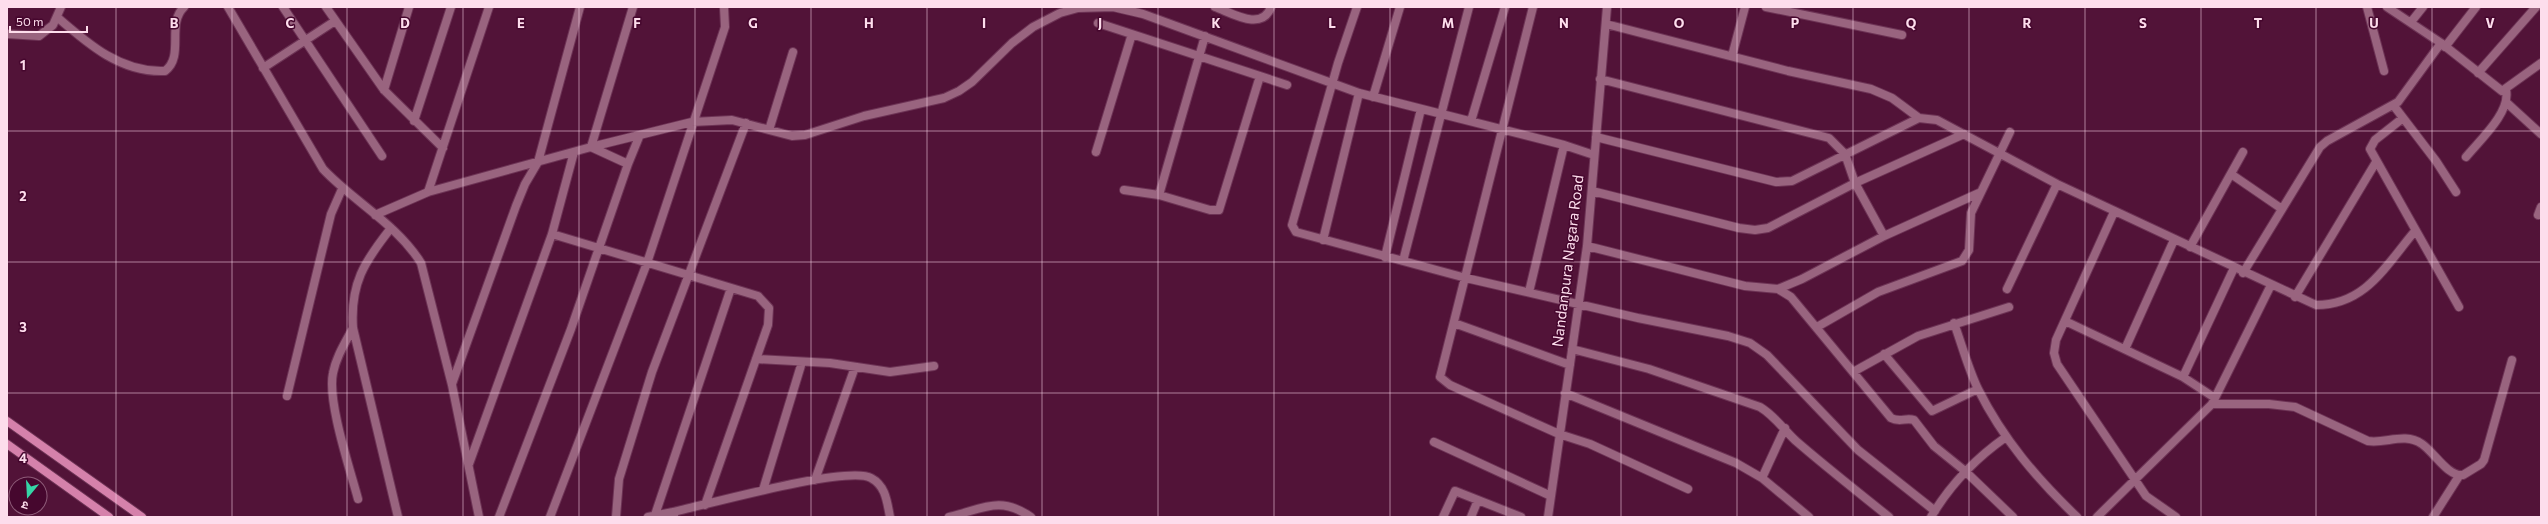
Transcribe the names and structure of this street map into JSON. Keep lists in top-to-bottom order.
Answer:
{
  "streets": {
    "street": ["Nandanpura Nagara Road"]
  },
  "scale_bar": "50 m",
  "north": "bottom",
  "grid": {
    "columns": [
      "B",
      "C",
      "D",
      "E",
      "F",
      "G",
      "H",
      "I",
      "J",
      "K",
      "L",
      "M",
      "N",
      "O",
      "P",
      "Q",
      "R",
      "S",
      "T",
      "U",
      "V"
    ],
    "rows": [
      "1",
      "2",
      "3",
      "4"
    ]
  }
}
